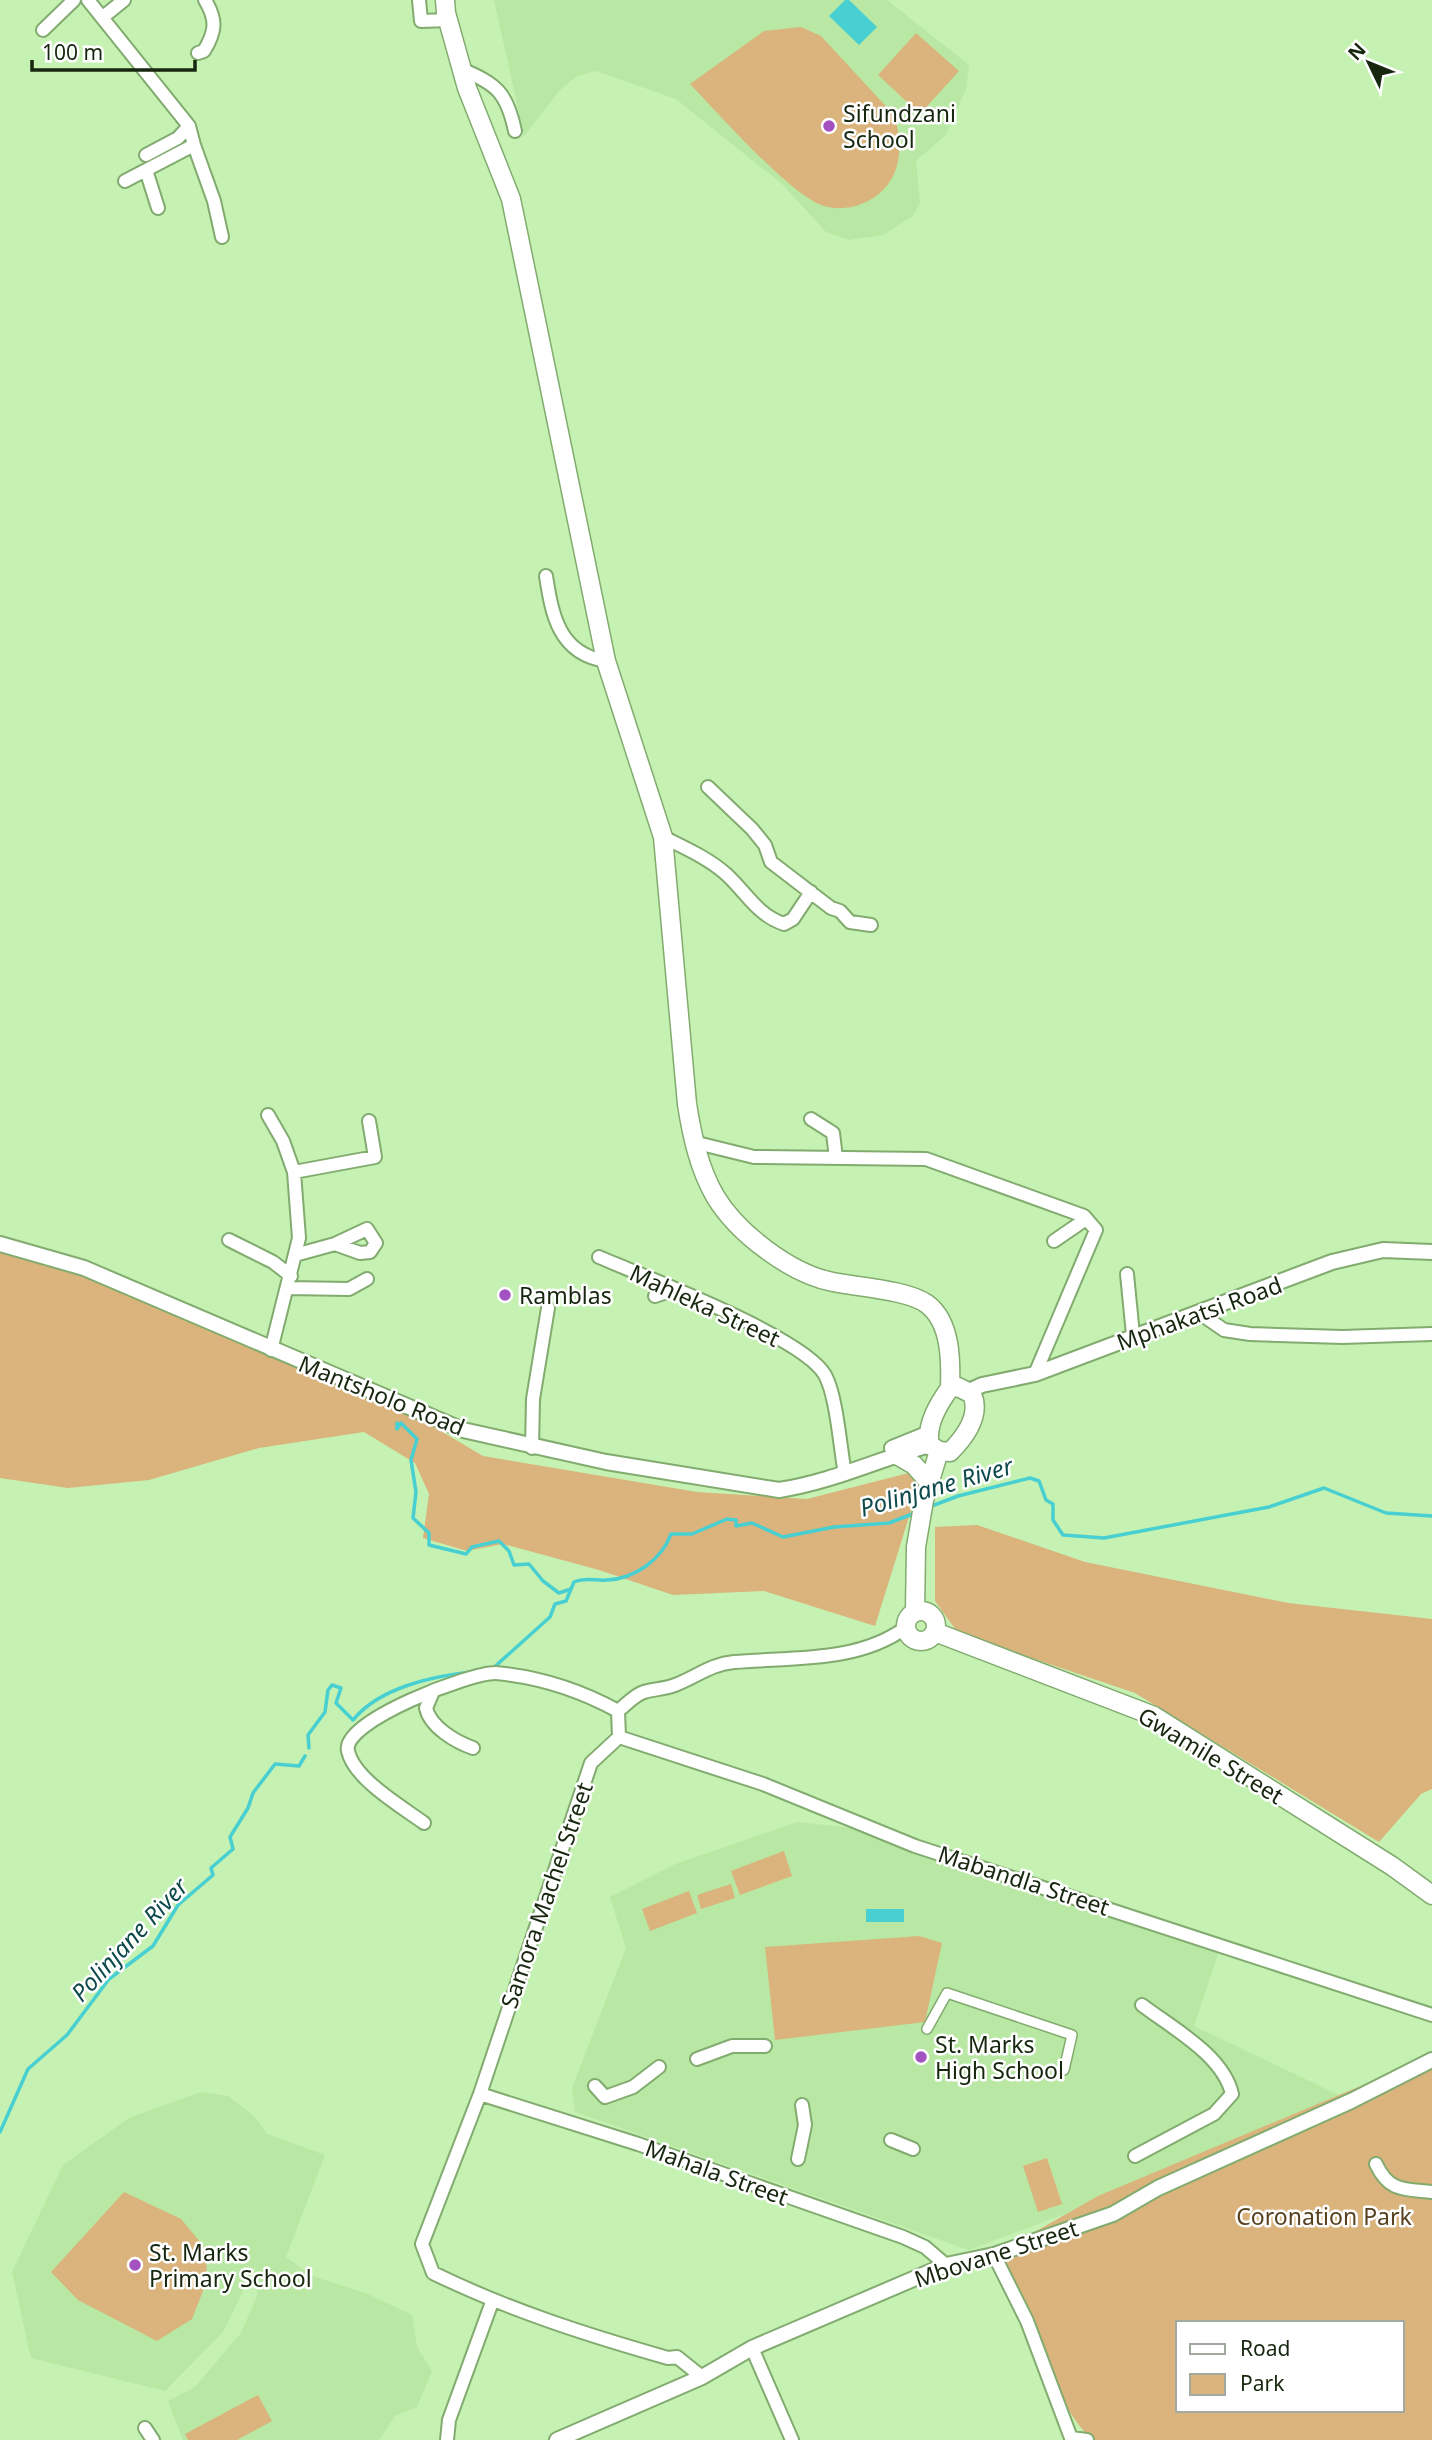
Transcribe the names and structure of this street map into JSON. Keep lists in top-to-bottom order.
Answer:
{
  "streets": {
    "main road": ["Gwamile Street"],
    "street": [
      "Mahleka Street",
      "Mphakatsi Road",
      "Mantsholo Road",
      "Mabandla Street",
      "Samora Machel Street",
      "Mahala Street",
      "Mbovane Street"
    ]
  },
  "crossings": [
    ["Mahleka Street", "Mantsholo Road"],
    ["Mabandla Street", "Samora Machel Street"],
    ["Samora Machel Street", "Mahala Street"],
    ["Samora Machel Street", "Mbovane Street"],
    ["Mahala Street", "Mbovane Street"]
  ],
  "water": ["Polinjane River"],
  "parks": ["Coronation Park"],
  "places": [
    "Sifundzani School",
    "Ramblas",
    "St. Marks High School",
    "St. Marks Primary School"
  ],
  "legend": ["Road", "Park"],
  "scale_bar": "100 m",
  "north": "top left"
}
